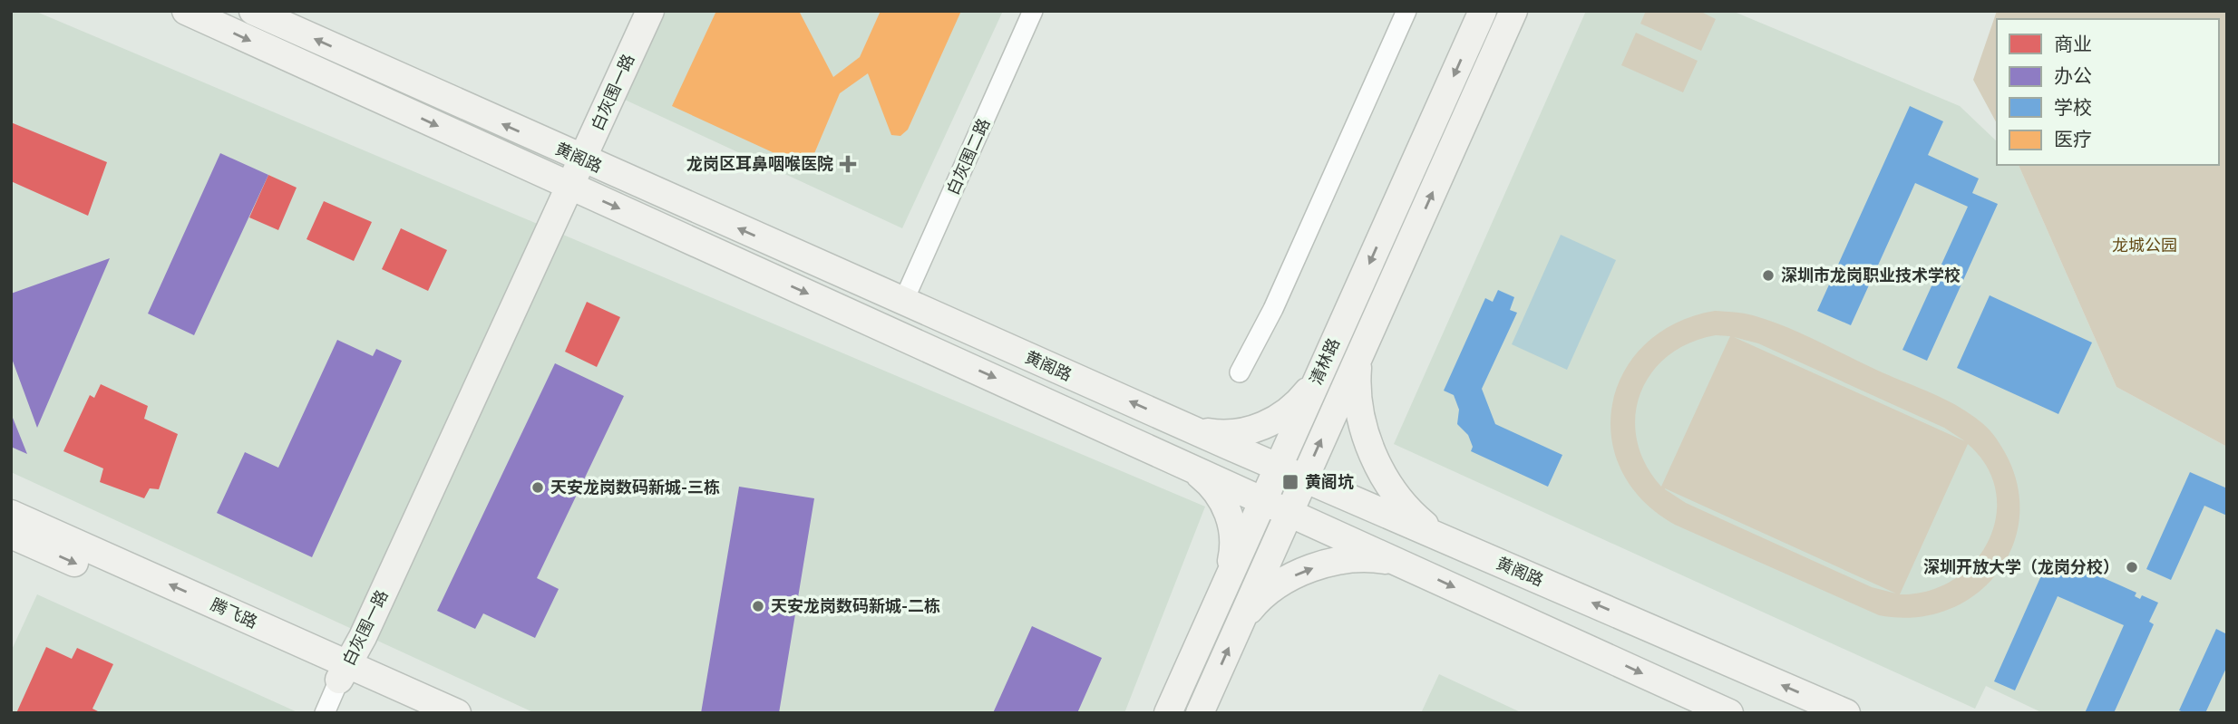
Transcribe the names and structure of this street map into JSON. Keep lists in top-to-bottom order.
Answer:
{
  "streets": {
    "main road": [
      "白灰围一路",
      "黄阁路",
      "清林路",
      "腾飞路"
    ],
    "street": ["白灰围二路"]
  },
  "crossings": [
    ["白灰围一路", "黄阁路"],
    ["白灰围一路", "腾飞路"],
    ["白灰围二路", "黄阁路"],
    ["黄阁路", "清林路"]
  ],
  "parks": ["龙城公园"],
  "places": {
    "health": ["龙岗区耳鼻咽喉医院"],
    "other": [
      "深圳市龙岗职业技术学校",
      "天安龙岗数码新城-三栋",
      "深圳开放大学（龙岗分校）",
      "天安龙岗数码新城-二栋"
    ],
    "transit": ["黄阁坑"]
  },
  "legend": [
    "商业",
    "办公",
    "学校",
    "医疗"
  ]
}
